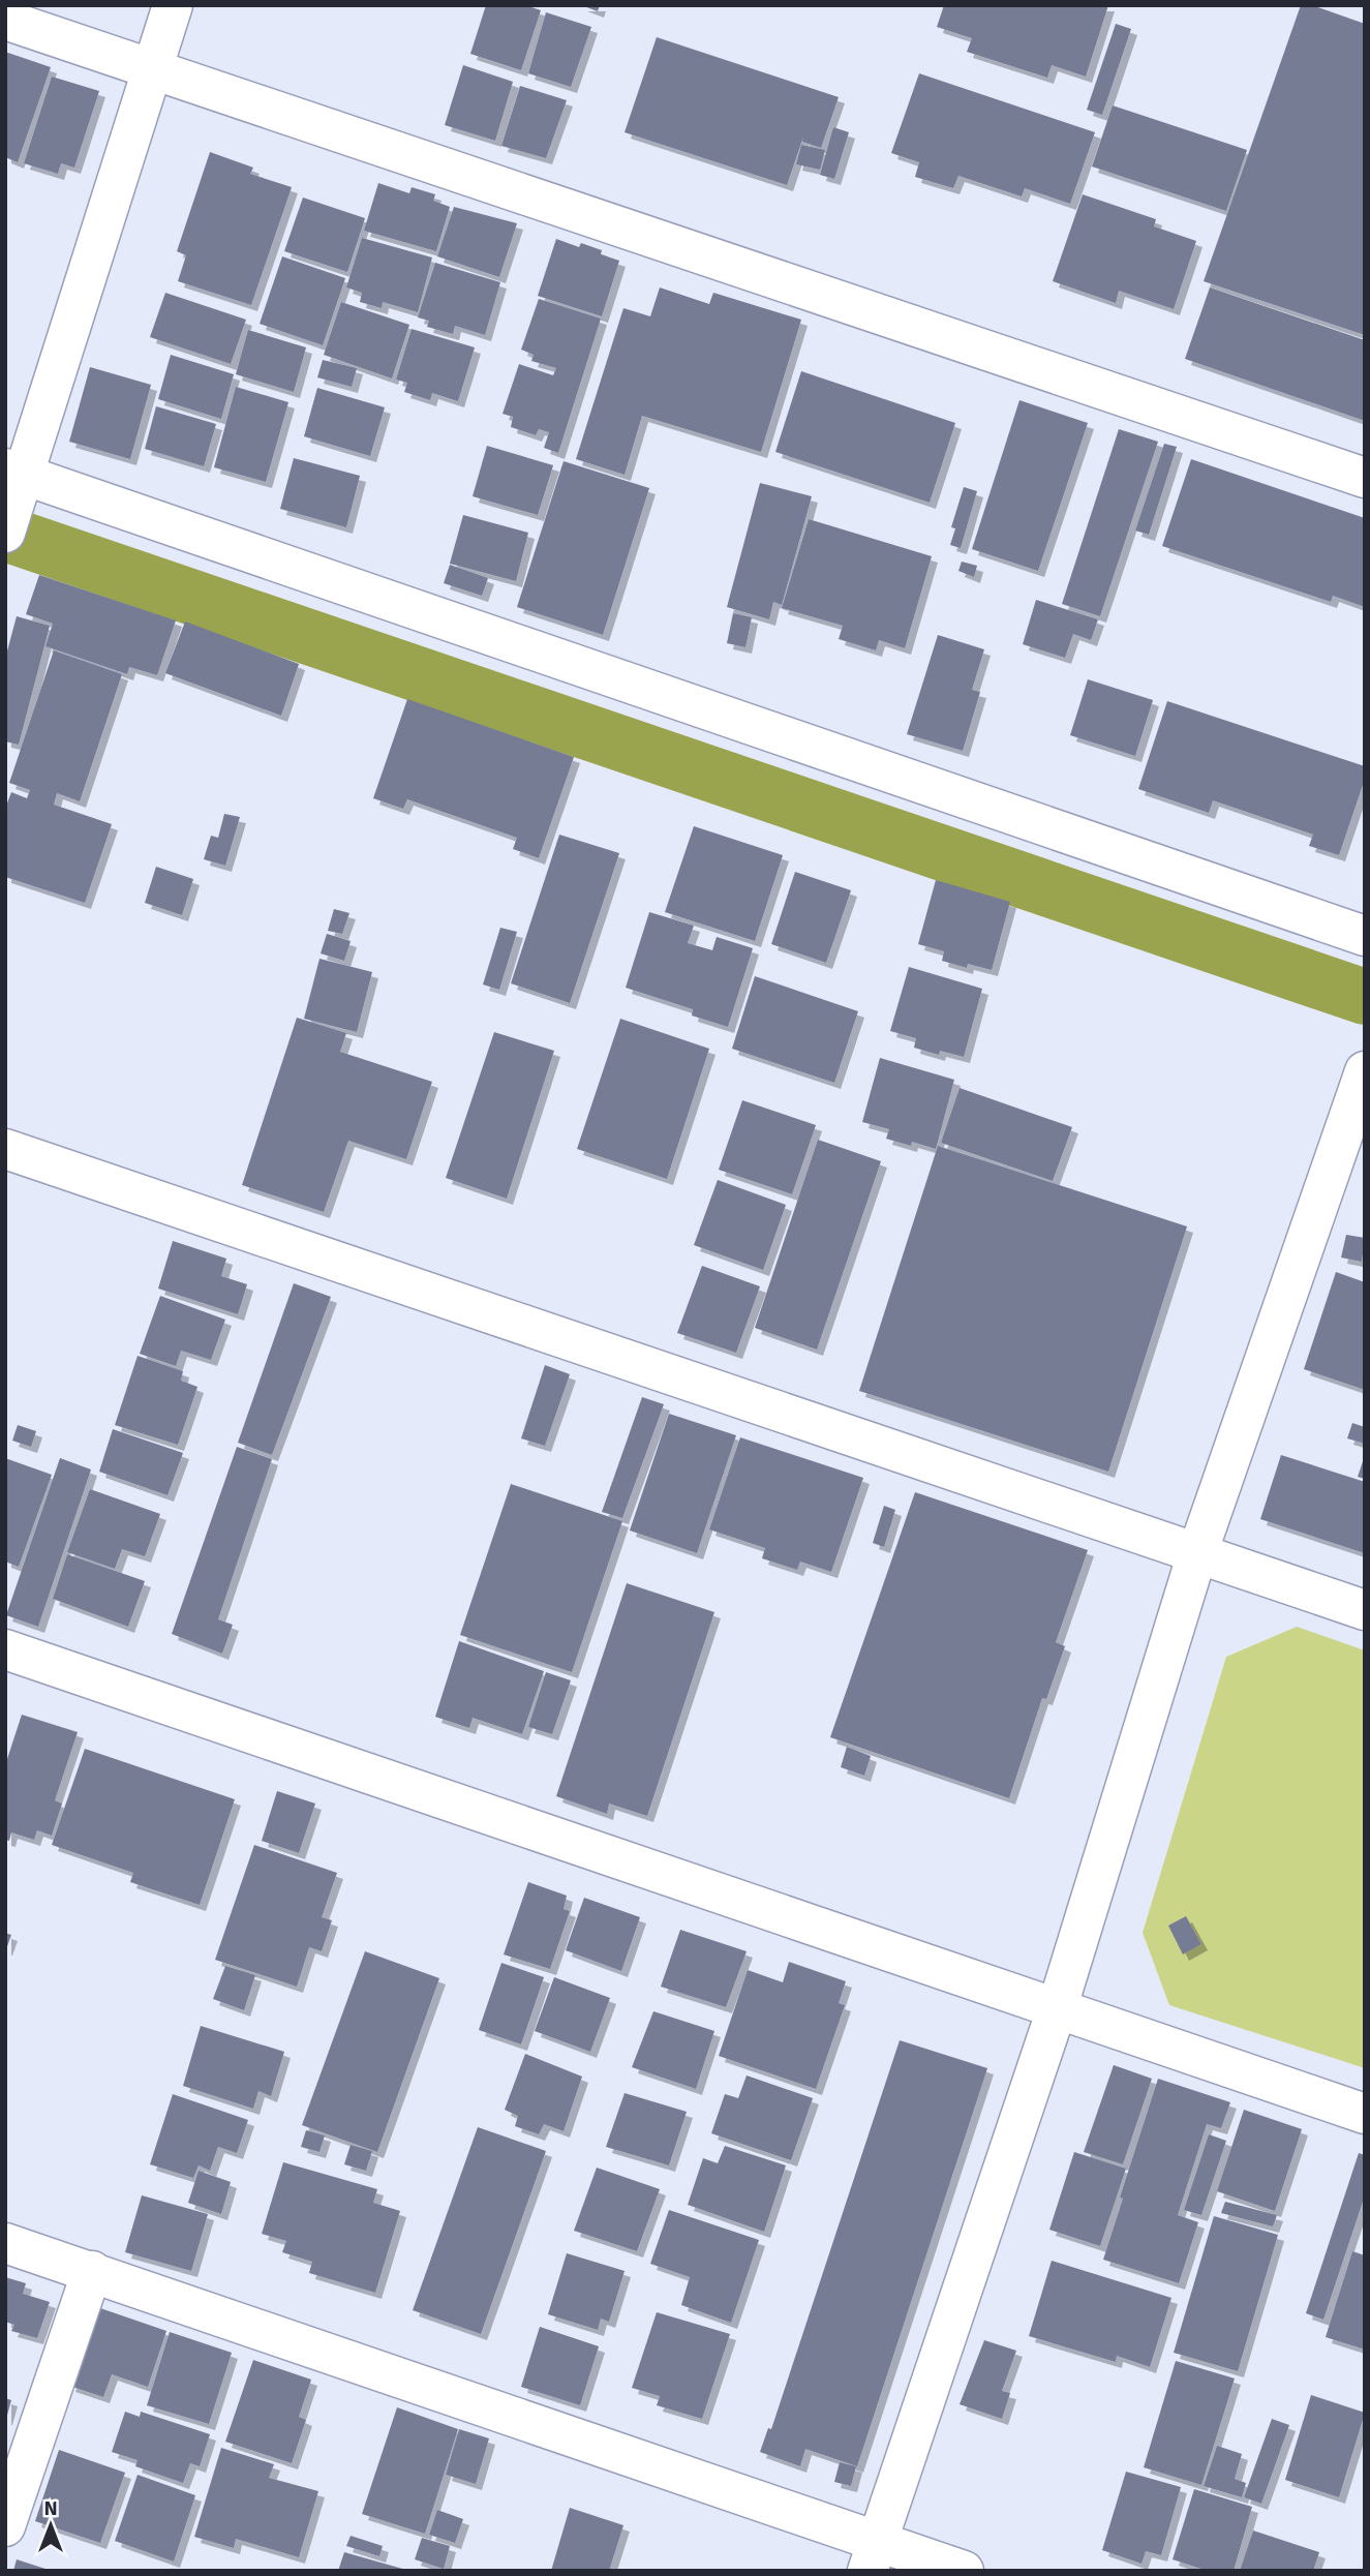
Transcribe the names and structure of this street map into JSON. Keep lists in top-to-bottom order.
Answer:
{
  "north": "top"
}
